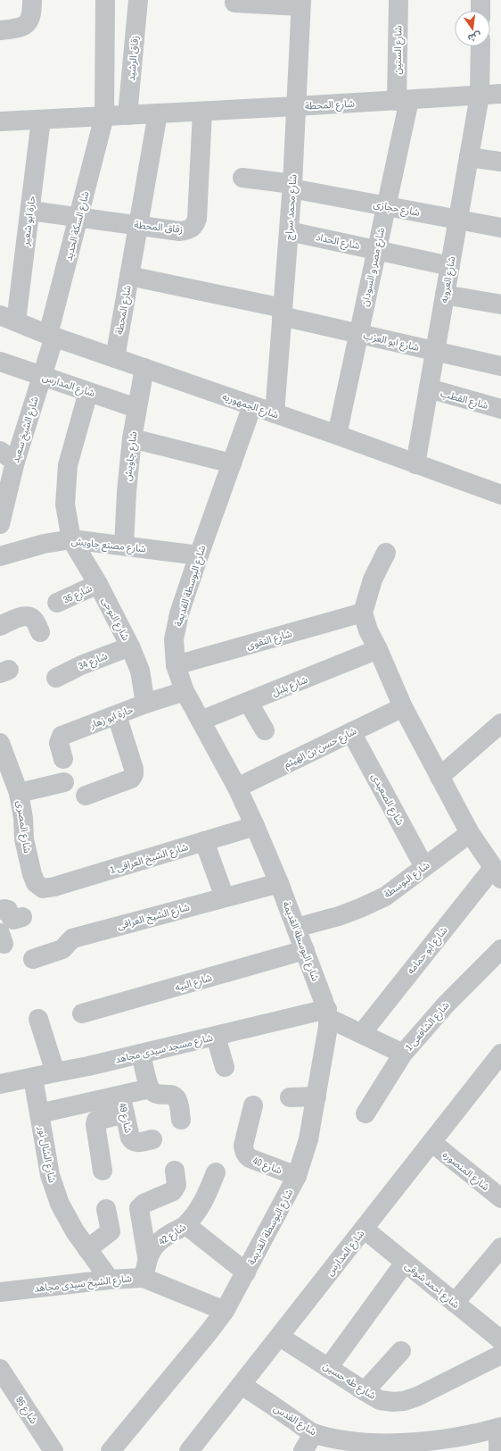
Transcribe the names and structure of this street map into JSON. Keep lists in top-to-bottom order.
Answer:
{
  "streets": {
    "street": [
      "شارع الستين",
      "زقاق الرشيد",
      "شارع المحطة",
      "شارع محمد سراج",
      "شارع حجازى",
      "حارة ابو شعير",
      "شارع السكة الحديد",
      "زقاق المحطة",
      "شارع الحداد",
      "شارع مصر و السودان",
      "شارع العروبه",
      "شارع ابو العزب",
      "شارع المدارس",
      "شارع القطب",
      "شارع الجمهوريه",
      "شارع الشيخ سعيد",
      "شارع جاويش",
      "شارع مصنع جاويش",
      "شارع البوسطة القديمة",
      "شارع 35",
      "شارع النوحى",
      "شارع التقوى",
      "شارع 34",
      "شارع بلبل",
      "حارة ابو زهار",
      "شارع حسن بن الهيثم",
      "شارع الصعيدى",
      "شارع المصرى",
      "شارع الشيخ العراقى 1",
      "شارع البوسطة",
      "شارع الشيخ العراقى",
      "شارع ابو حمامه",
      "شارع البيه",
      "شارع الشافعى 1",
      "شارع مسجد سيدى مجاهد",
      "شارع 49",
      "شارع الشال نور",
      "شارع 40",
      "شارع المنصوره",
      "شارع 42",
      "شارع الشيخ سيدى مجاهد",
      "شارع احمد شوقى",
      "شارع طه حسين",
      "شارع 95",
      "شارع القدس"
    ]
  },
  "crossings": [
    ["شارع الستين", "شارع المحطة"],
    ["شارع الستين", "شارع مصر و السودان"],
    ["زقاق الرشيد", "شارع المحطة"],
    ["شارع المحطة", "شارع محمد سراج"],
    ["شارع المحطة", "حارة ابو شعير"],
    ["شارع المحطة", "شارع السكة الحديد"],
    ["شارع المحطة", "زقاق المحطة"],
    ["شارع المحطة", "شارع مصر و السودان"],
    ["شارع المحطة", "شارع العروبه"],
    ["شارع المحطة", "شارع ابو العزب"],
    ["شارع المحطة", "شارع الجمهوريه"],
    ["شارع محمد سراج", "شارع حجازى"],
    ["شارع محمد سراج", "شارع الحداد"],
    ["شارع محمد سراج", "شارع ابو العزب"],
    ["شارع محمد سراج", "شارع الجمهوريه"],
    ["شارع حجازى", "شارع مصر و السودان"],
    ["شارع حجازى", "شارع العروبه"],
    ["حارة ابو شعير", "زقاق المحطة"],
    ["حارة ابو شعير", "شارع الجمهوريه"],
    ["شارع السكة الحديد", "زقاق المحطة"],
    ["شارع السكة الحديد", "شارع الجمهوريه"],
    ["شارع السكة الحديد", "شارع الشيخ سعيد"],
    ["شارع الحداد", "شارع مصر و السودان"],
    ["شارع الحداد", "شارع العروبه"],
    ["شارع مصر و السودان", "شارع ابو العزب"],
    ["شارع مصر و السودان", "شارع الجمهوريه"],
    ["شارع العروبه", "شارع ابو العزب"],
    ["شارع العروبه", "شارع القطب"],
    ["شارع العروبه", "شارع الجمهوريه"],
    ["شارع المدارس", "شارع الشيخ سعيد"],
    ["شارع المدارس", "شارع جاويش"],
    ["شارع المدارس", "شارع النوحى"],
    ["شارع المدارس", "شارع المنصوره"],
    ["شارع المدارس", "شارع احمد شوقى"],
    ["شارع المدارس", "شارع طه حسين"],
    ["شارع المدارس", "شارع القدس"],
    ["شارع الجمهوريه", "شارع الشيخ سعيد"],
    ["شارع الجمهوريه", "شارع جاويش"],
    ["شارع الجمهوريه", "شارع البوسطة القديمة"],
    ["شارع جاويش", "شارع مصنع جاويش"],
    ["شارع مصنع جاويش", "شارع البوسطة القديمة"],
    ["شارع مصنع جاويش", "شارع النوحى"],
    ["شارع البوسطة القديمة", "شارع التقوى"],
    ["شارع البوسطة القديمة", "شارع بلبل"],
    ["شارع البوسطة القديمة", "حارة ابو زهار"],
    ["شارع البوسطة القديمة", "شارع حسن بن الهيثم"],
    ["شارع البوسطة القديمة", "شارع الشيخ العراقى 1"],
    ["شارع البوسطة القديمة", "شارع البوسطة"],
    ["شارع البوسطة القديمة", "شارع الشيخ العراقى"],
    ["شارع البوسطة القديمة", "شارع البيه"],
    ["شارع البوسطة القديمة", "شارع مسجد سيدى مجاهد"],
    ["شارع البوسطة القديمة", "شارع 40"],
    ["شارع البوسطة القديمة", "شارع الشيخ سيدى مجاهد"],
    ["شارع 35", "شارع النوحى"],
    ["شارع النوحى", "شارع 34"],
    ["شارع النوحى", "حارة ابو زهار"],
    ["شارع حسن بن الهيثم", "شارع الصعيدى"],
    ["شارع الصعيدى", "شارع البوسطة"],
    ["شارع المصرى", "شارع الشيخ العراقى 1"],
    ["شارع مسجد سيدى مجاهد", "شارع الشال نور"],
    ["شارع الشال نور", "شارع الشيخ سيدى مجاهد"],
    ["شارع 42", "شارع الشيخ سيدى مجاهد"]
  ],
  "north": "bottom"
}
